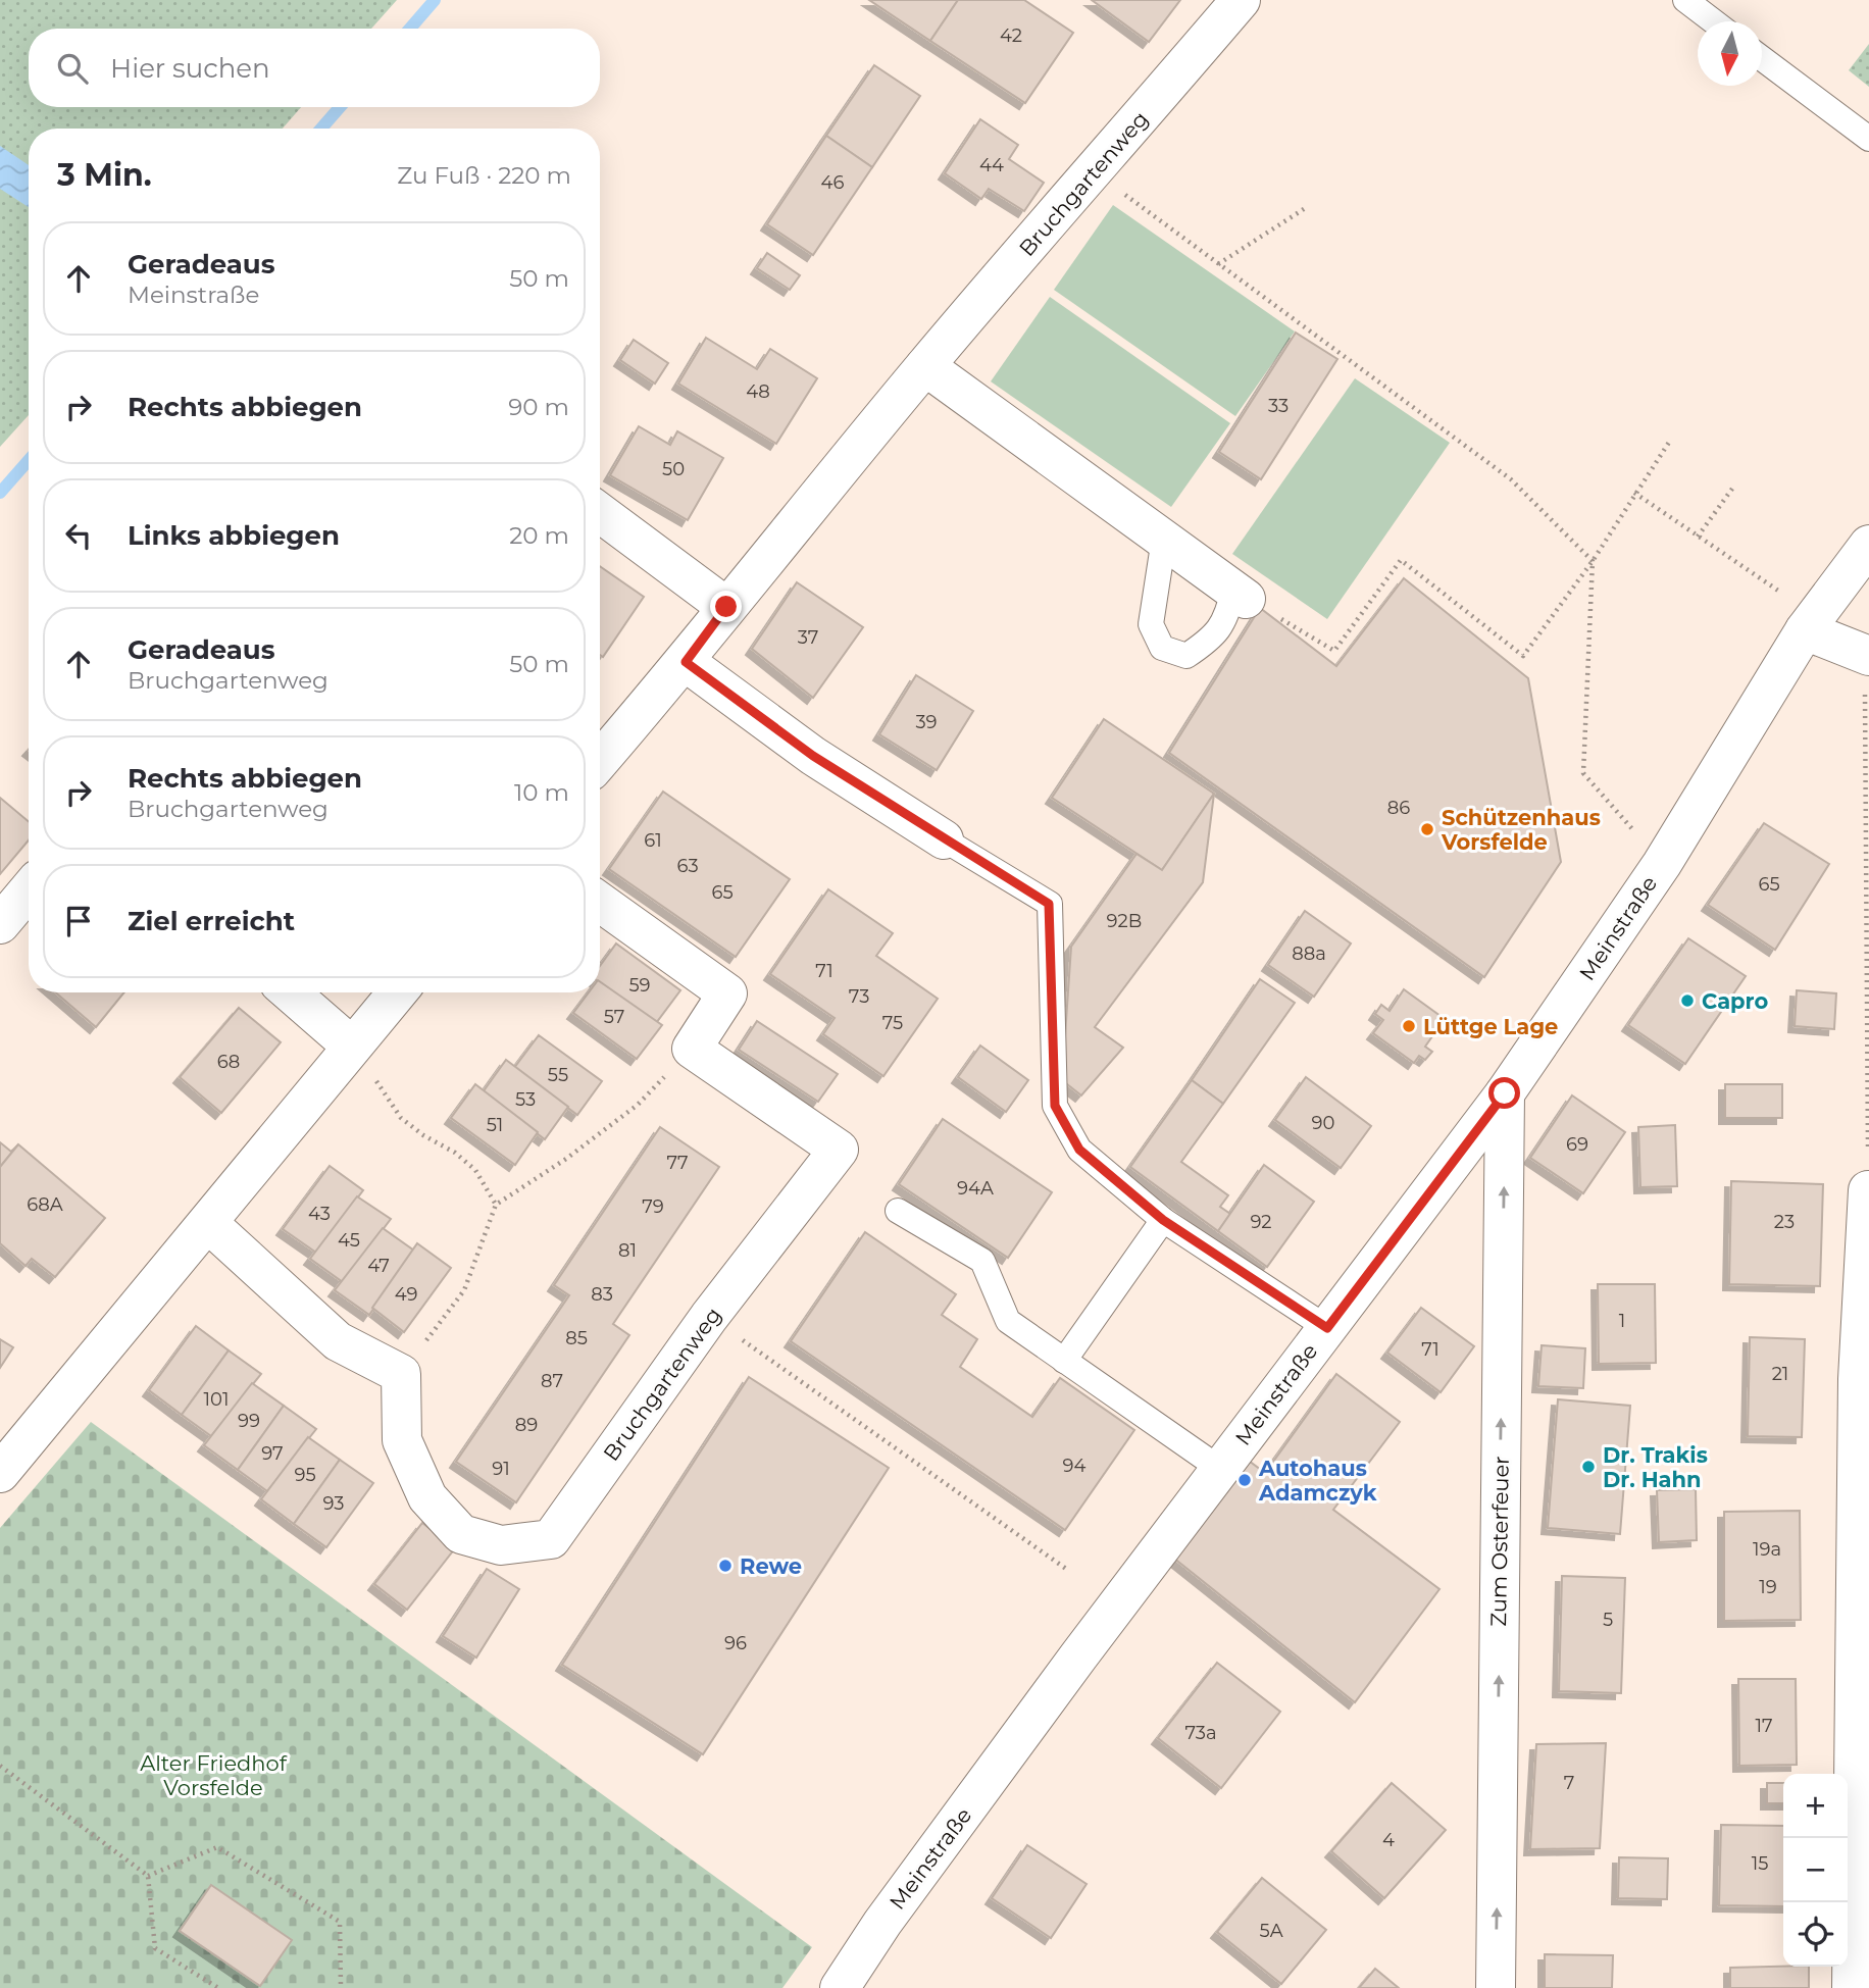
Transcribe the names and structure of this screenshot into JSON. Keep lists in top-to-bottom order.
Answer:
{
  "streets": {
    "street": ["Bruchgartenweg", "Meinstraße", "Zum Osterfeuer"]
  },
  "crossings": [
    ["Meinstraße", "Zum Osterfeuer"]
  ],
  "one_way": ["Zum Osterfeuer"],
  "parks": ["Alter Friedhof Vorsfelde"],
  "places": [
    "Schützenhaus Vorsfelde",
    "Capro",
    "Lüttge Lage",
    "Dr. Trakis Dr. Hahn",
    "Autohaus Adamczyk",
    "Rewe"
  ],
  "house_numbers": [
    "42",
    "44",
    "46",
    "48",
    "33",
    "50",
    "37",
    "39",
    "86",
    "61",
    "63",
    "65",
    "65",
    "92B",
    "88a",
    "71",
    "59",
    "73",
    "57",
    "75",
    "68",
    "55",
    "53",
    "90",
    "51",
    "69",
    "77",
    "94A",
    "68A",
    "79",
    "43",
    "92",
    "23",
    "45",
    "81",
    "47",
    "49",
    "83",
    "1",
    "85",
    "71",
    "21",
    "87",
    "101",
    "99",
    "89",
    "97",
    "94",
    "91",
    "95",
    "93",
    "19a",
    "19",
    "5",
    "96",
    "17",
    "73a",
    "7",
    "4",
    "15",
    "5A"
  ],
  "north": "bottom",
  "page": {
    "search": "Hier suchen",
    "heading": ["3 Min.", "Zu Fuß · 220 m"],
    "list": [
      ["Geradeaus", "Meinstraße", "50 m"],
      ["Rechts abbiegen", "90 m"],
      ["Links abbiegen", "20 m"],
      ["Geradeaus", "Bruchgartenweg", "50 m"],
      ["Rechts abbiegen", "Bruchgartenweg", "10 m"],
      "Ziel erreicht"
    ],
    "map_buttons": ["+", "−"]
  }
}
